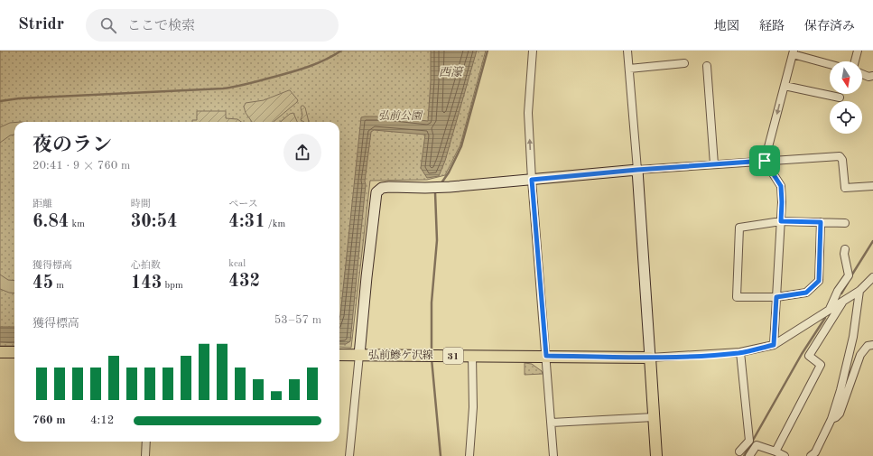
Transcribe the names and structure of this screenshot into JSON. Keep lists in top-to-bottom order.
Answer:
{
  "streets": {
    "main road": ["弘前鰺ケ沢線", "31"]
  },
  "water": ["西濠"],
  "parks": ["弘前公園"],
  "north": "bottom",
  "page": {
    "header": "Stridr",
    "search": "ここで検索",
    "nav": ["地図", "経路", "保存済み"],
    "heading": ["夜のラン", "20:41 · 9 × 760 m"],
    "stats": [
      ["距離", "6.84 km"],
      ["時間", "30:54"],
      ["ペース", "4:31 /km"],
      ["獲得標高", "45 m"],
      ["心拍数", "143 bpm"],
      ["kcal", "432"]
    ],
    "chart": ["獲得標高", "53–57 m"],
    "list": [
      {
        "name": "760 m",
        "note": "4:12"
      }
    ]
  }
}
